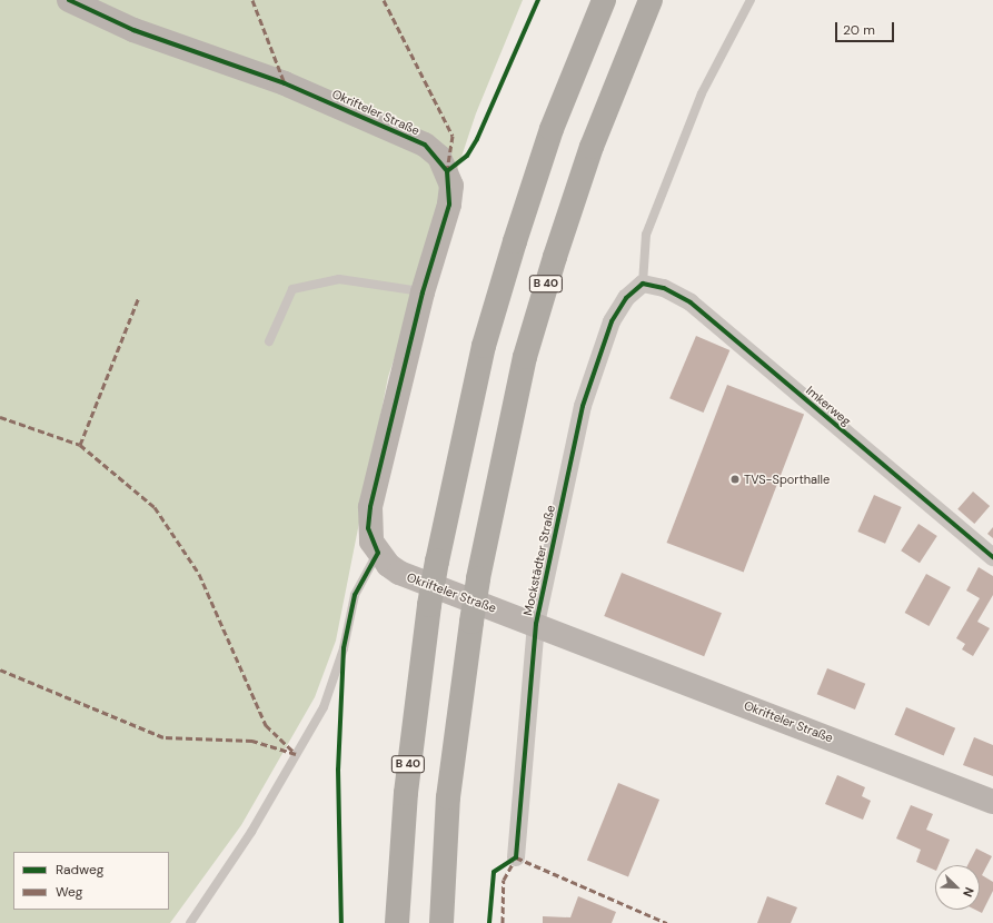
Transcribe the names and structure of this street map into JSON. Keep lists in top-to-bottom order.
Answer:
{
  "streets": {
    "highway": ["B 40"],
    "street": ["Okrifteler Straße", "Imkerweg", "Mockstädter Straße"]
  },
  "crossings": [
    ["Okrifteler Straße", "Mockstädter Straße"],
    ["Imkerweg", "Mockstädter Straße"]
  ],
  "places": ["TVS-Sporthalle"],
  "legend": ["Radweg", "Weg"],
  "scale_bar": "20 m",
  "north": "bottom right"
}
